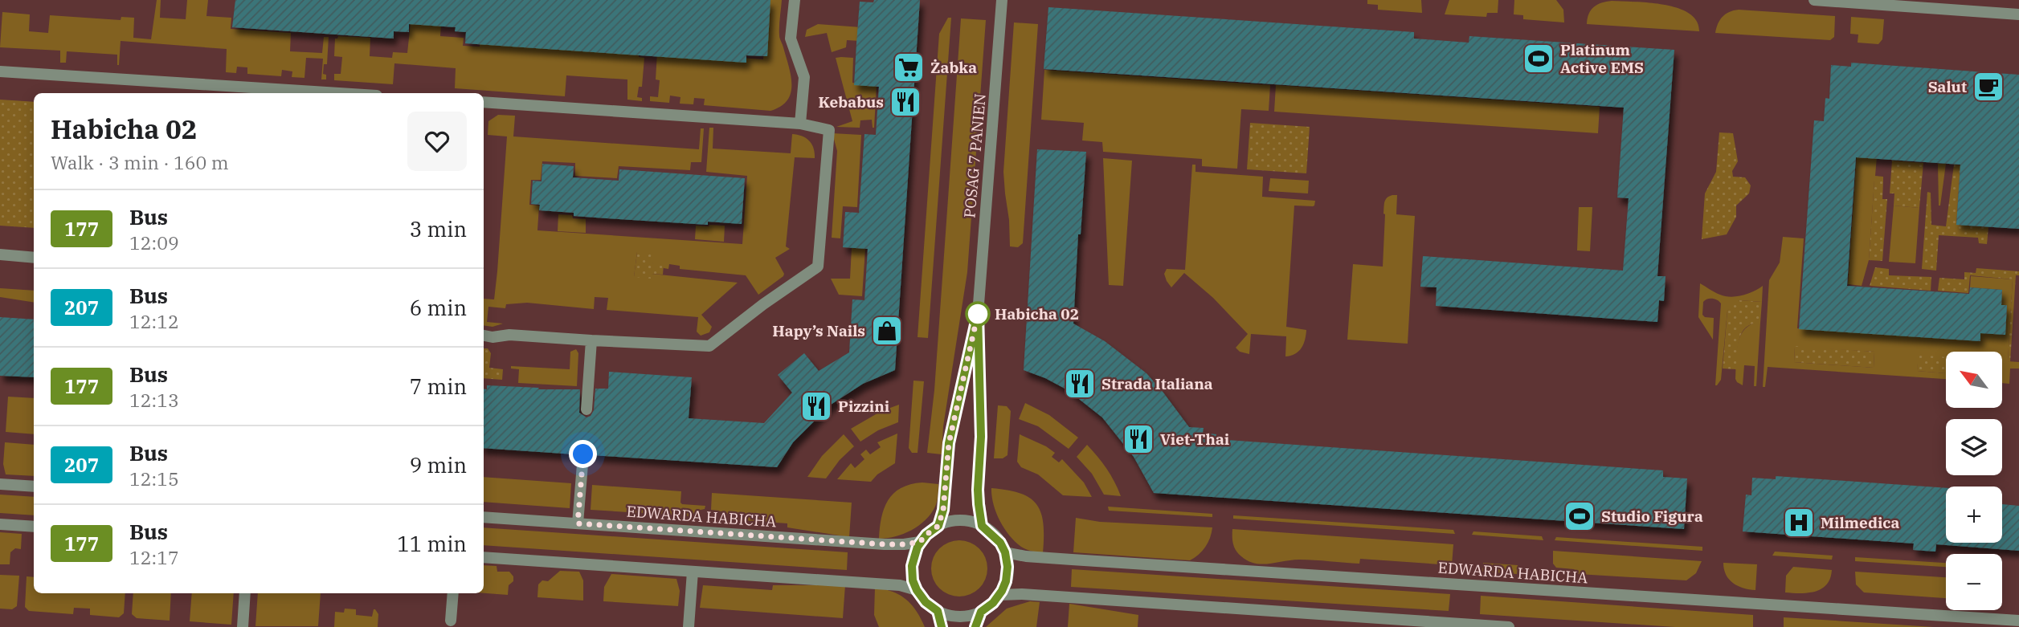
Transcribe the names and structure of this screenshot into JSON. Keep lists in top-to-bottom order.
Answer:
{
  "streets": {
    "street": ["POSAG 7 PANIEN", "EDWARDA HABICHA"]
  },
  "crossings": [
    ["POSAG 7 PANIEN", "EDWARDA HABICHA"]
  ],
  "places": {
    "sports": ["Platinum Active EMS", "Studio Figura"],
    "supermarket": ["Żabka"],
    "cafe": ["Salut"],
    "restaurant": [
      "Kebabus",
      "Strada Italiana",
      "Pizzini",
      "Viet-Thai"
    ],
    "other": ["Habicha 02"],
    "shop": ["Hapy’s Nails"],
    "hospital": ["Milmedica"]
  },
  "lines": ["bus line 177"],
  "north": "top left",
  "page": {
    "heading": ["Habicha 02", "Walk · 3 min · 160 m"],
    "list": [
      {
        "mark": "177",
        "name": "Bus",
        "note": "12:09",
        "value": "3 min"
      },
      {
        "mark": "207",
        "name": "Bus",
        "note": "12:12",
        "value": "6 min"
      },
      {
        "mark": "177",
        "name": "Bus",
        "note": "12:13",
        "value": "7 min"
      },
      {
        "mark": "207",
        "name": "Bus",
        "note": "12:15",
        "value": "9 min"
      },
      {
        "mark": "177",
        "name": "Bus",
        "note": "12:17",
        "value": "11 min"
      }
    ],
    "map_buttons": ["+", "−"]
  }
}
